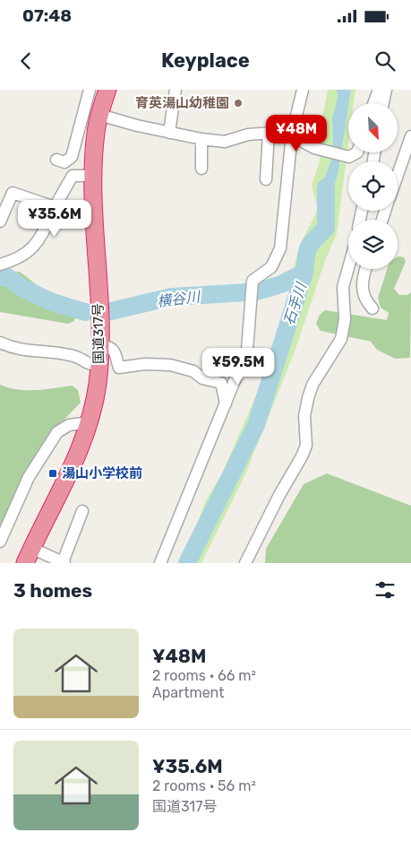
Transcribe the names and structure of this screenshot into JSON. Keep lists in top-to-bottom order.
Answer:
{
  "streets": {
    "highway": ["国道317号"]
  },
  "water": ["横谷川", "石手川"],
  "places": {
    "other": ["育英湯山幼稚園"],
    "transit": ["湯山小学校前"]
  },
  "north": "bottom right",
  "page": {
    "status": "07:48",
    "header": "Keyplace",
    "price": ["¥48M", "¥35.6M", "¥59.5M"],
    "heading": "3 homes",
    "list": [
      {
        "name": "¥48M",
        "note": "2 rooms · 66 m² · Apartment"
      },
      {
        "name": "¥35.6M",
        "note": "2 rooms · 56 m² · 国道317号"
      }
    ]
  }
}
